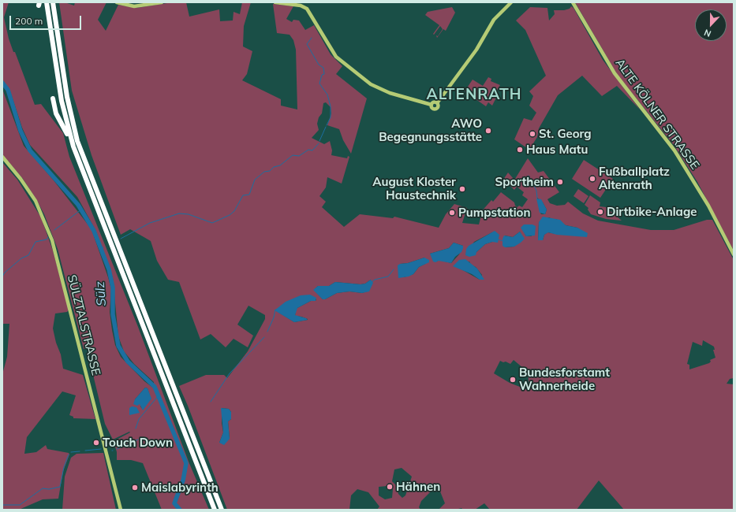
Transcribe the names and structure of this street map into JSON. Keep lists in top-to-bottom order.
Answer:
{
  "streets": {
    "main road": ["ALTE KÖLNER STRASSE", "SÜLZTALSTRASSE"]
  },
  "districts": ["ALTENRATH"],
  "water": ["Sülz"],
  "places": [
    "AWO Begegnungsstätte",
    "St. Georg",
    "Haus Matu",
    "Fußballplatz Altenrath",
    "Sportheim",
    "August Kloster Haustechnik",
    "Dirtbike-Anlage",
    "Pumpstation",
    "Bundesforstamt Wahnerheide",
    "Touch Down",
    "Hähnen",
    "Maislabyrinth"
  ],
  "scale_bar": "200 m",
  "north": "bottom"
}
